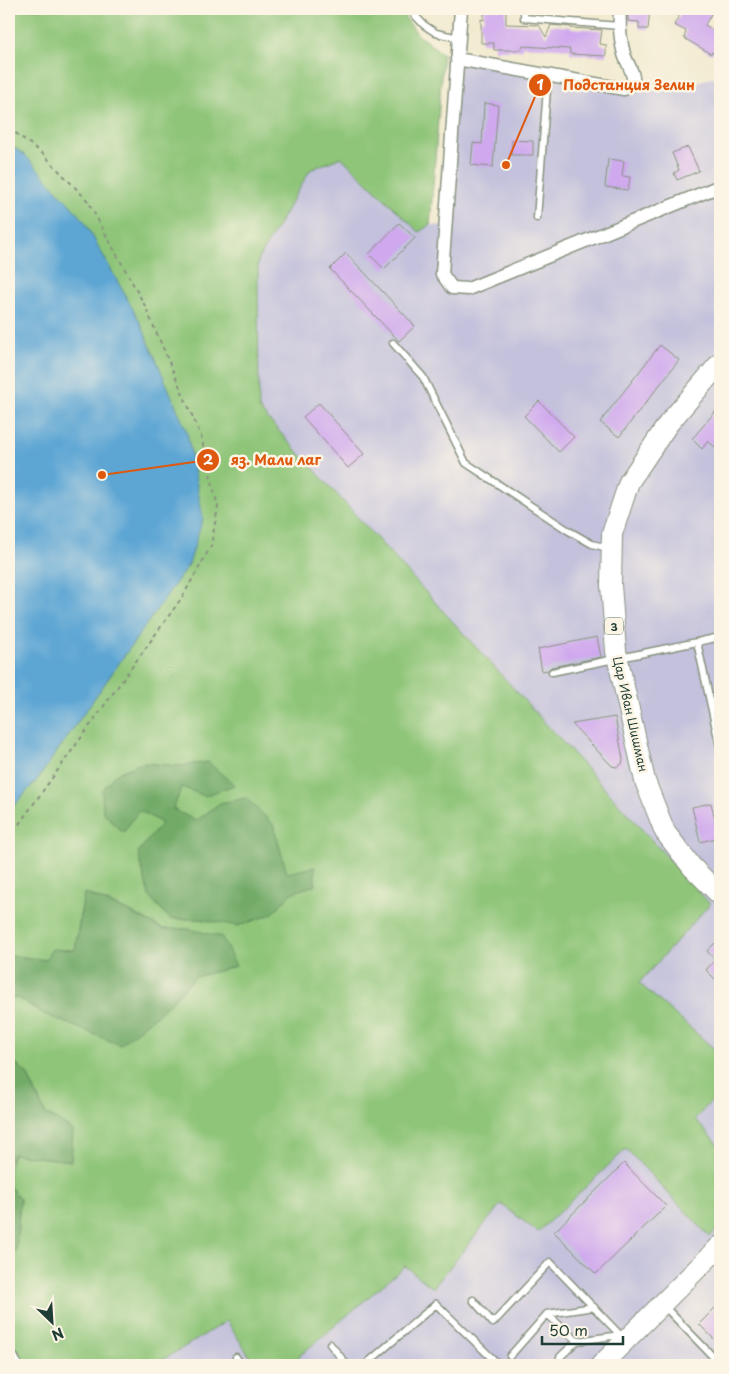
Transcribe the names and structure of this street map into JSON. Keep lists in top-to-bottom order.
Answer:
{
  "streets": {
    "main road": ["3", "Цар Иван Шишман"]
  },
  "places": ["Подстанция Зелин", "яз. Мали лаг"],
  "scale_bar": "50 m",
  "north": "bottom right"
}
